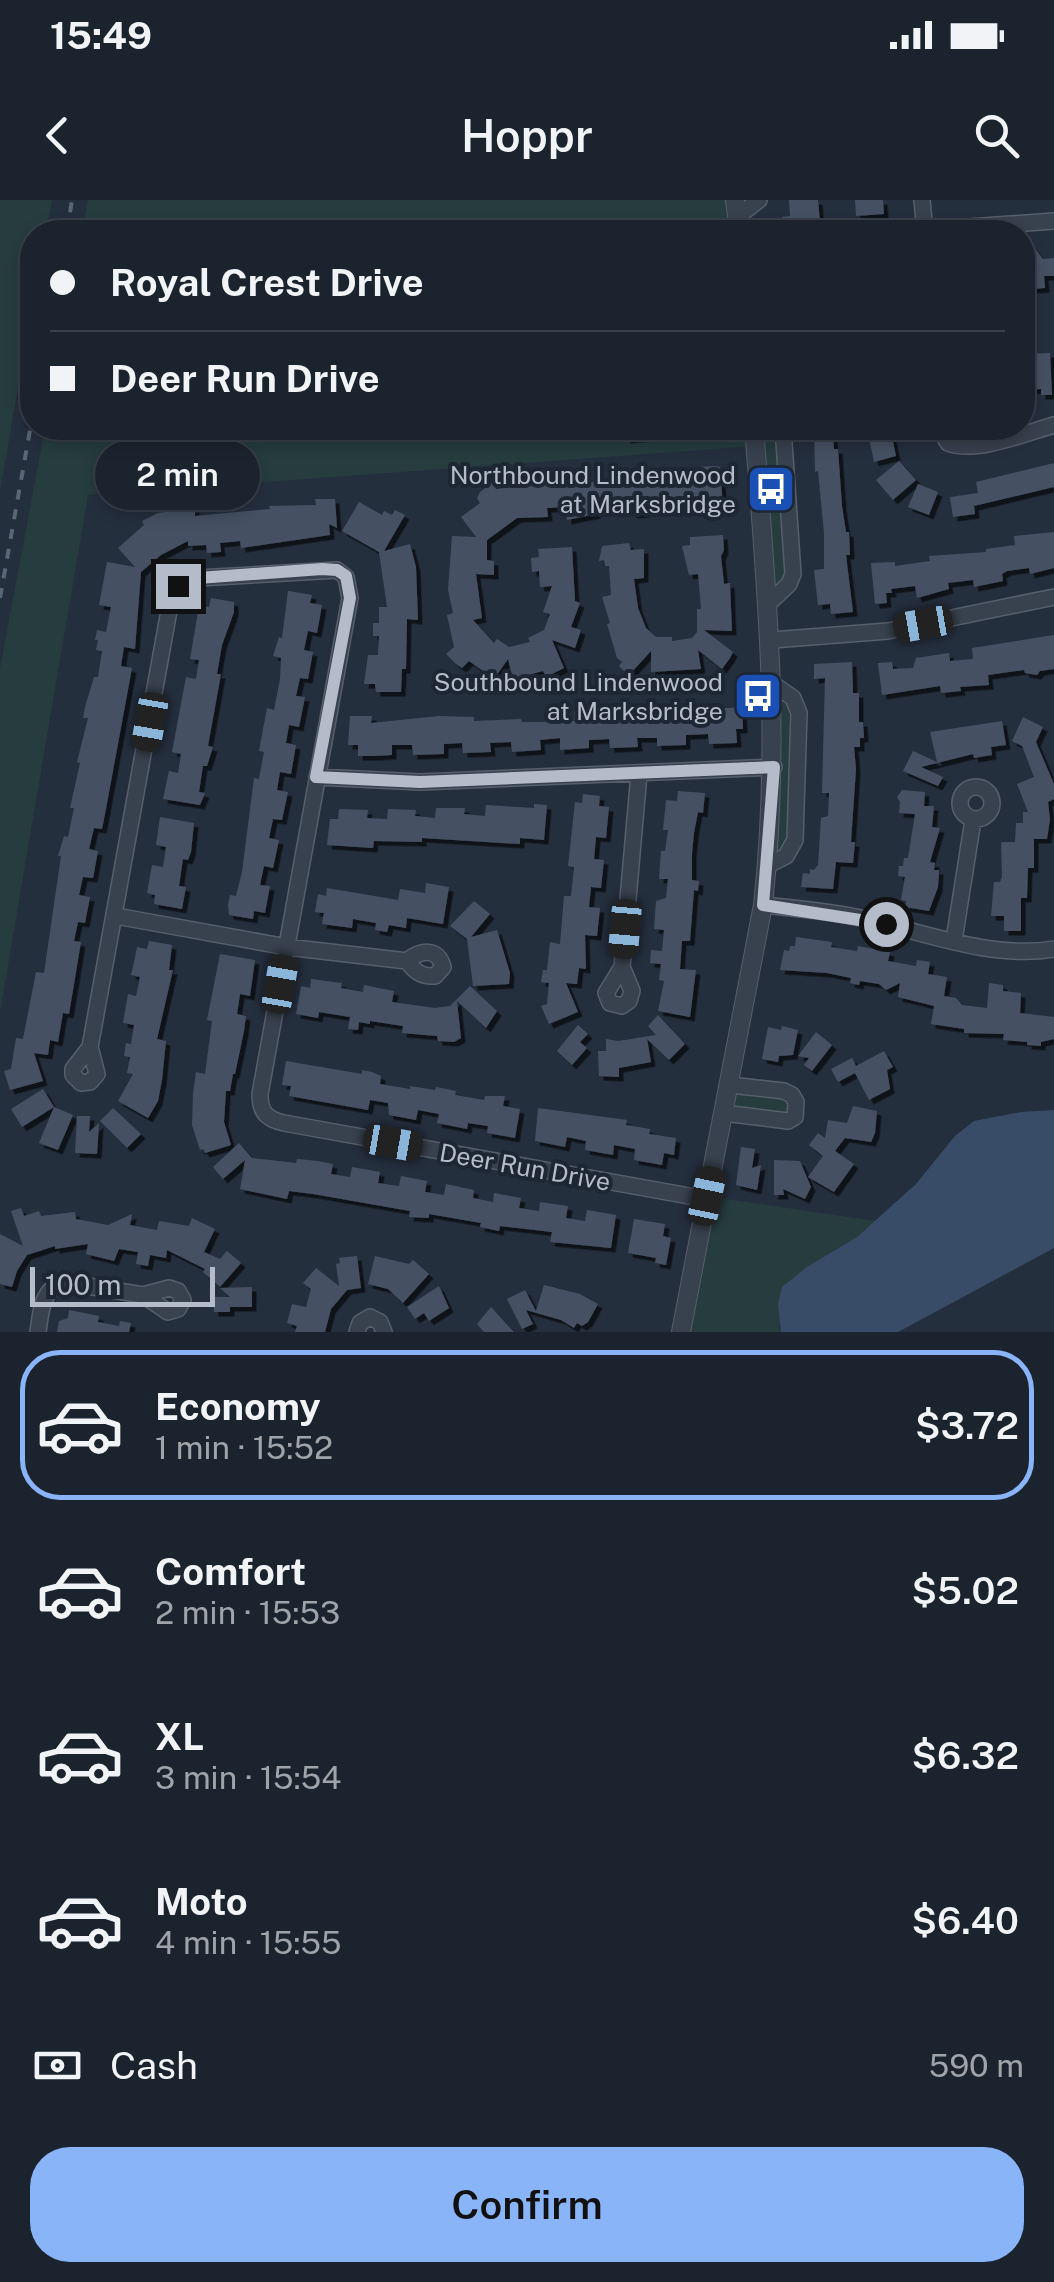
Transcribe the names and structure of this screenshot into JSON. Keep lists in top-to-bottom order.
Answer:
{
  "streets": {
    "street": ["Deer Run Drive"]
  },
  "places": {
    "bus stop": ["Northbound Lindenwood at Marksbridge", "Southbound Lindenwood at Marksbridge"]
  },
  "scale_bar": "100 m",
  "page": {
    "status": "15:49",
    "header": "Hoppr",
    "banner": ["Royal Crest Drive", "Deer Run Drive"],
    "bubble": "2 min",
    "scale": "100 m",
    "list": [
      {
        "name": "Economy",
        "note": "1 min · 15:52",
        "value": "$3.72"
      },
      {
        "name": "Comfort",
        "note": "2 min · 15:53",
        "value": "$5.02"
      },
      {
        "name": "XL",
        "note": "3 min · 15:54",
        "value": "$6.32"
      },
      {
        "name": "Moto",
        "note": "4 min · 15:55",
        "value": "$6.40"
      }
    ],
    "pay": ["Cash", "590 m"],
    "buttons": "Confirm"
  }
}
